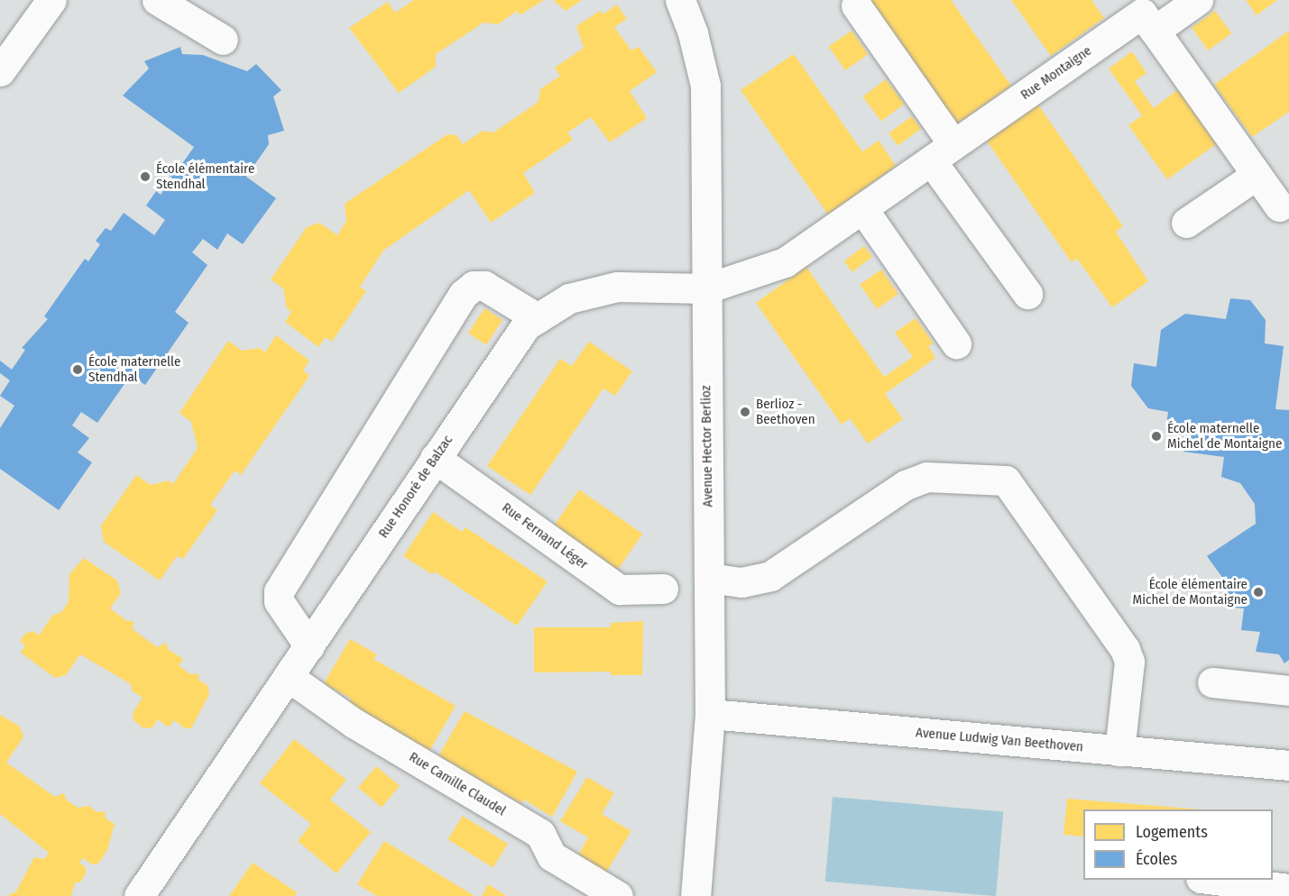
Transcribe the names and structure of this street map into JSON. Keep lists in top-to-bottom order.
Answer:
{
  "streets": {
    "street": [
      "Rue Montaigne",
      "Avenue Hector Berlioz",
      "Rue Honoré de Balzac",
      "Rue Fernand Léger",
      "Avenue Ludwig Van Beethoven",
      "Rue Camille Claudel"
    ]
  },
  "crossings": [
    ["Rue Montaigne", "Avenue Hector Berlioz"],
    ["Rue Montaigne", "Rue Honoré de Balzac"],
    ["Avenue Hector Berlioz", "Rue Honoré de Balzac"],
    ["Avenue Hector Berlioz", "Avenue Ludwig Van Beethoven"],
    ["Rue Honoré de Balzac", "Rue Fernand Léger"],
    ["Rue Honoré de Balzac", "Rue Camille Claudel"]
  ],
  "places": [
    "École élémentaire Stendhal",
    "École maternelle Stendhal",
    "Berlioz - Beethoven",
    "École maternelle Michel de Montaigne",
    "École élémentaire Michel de Montaigne"
  ],
  "legend": ["Logements", "Écoles"]
}
